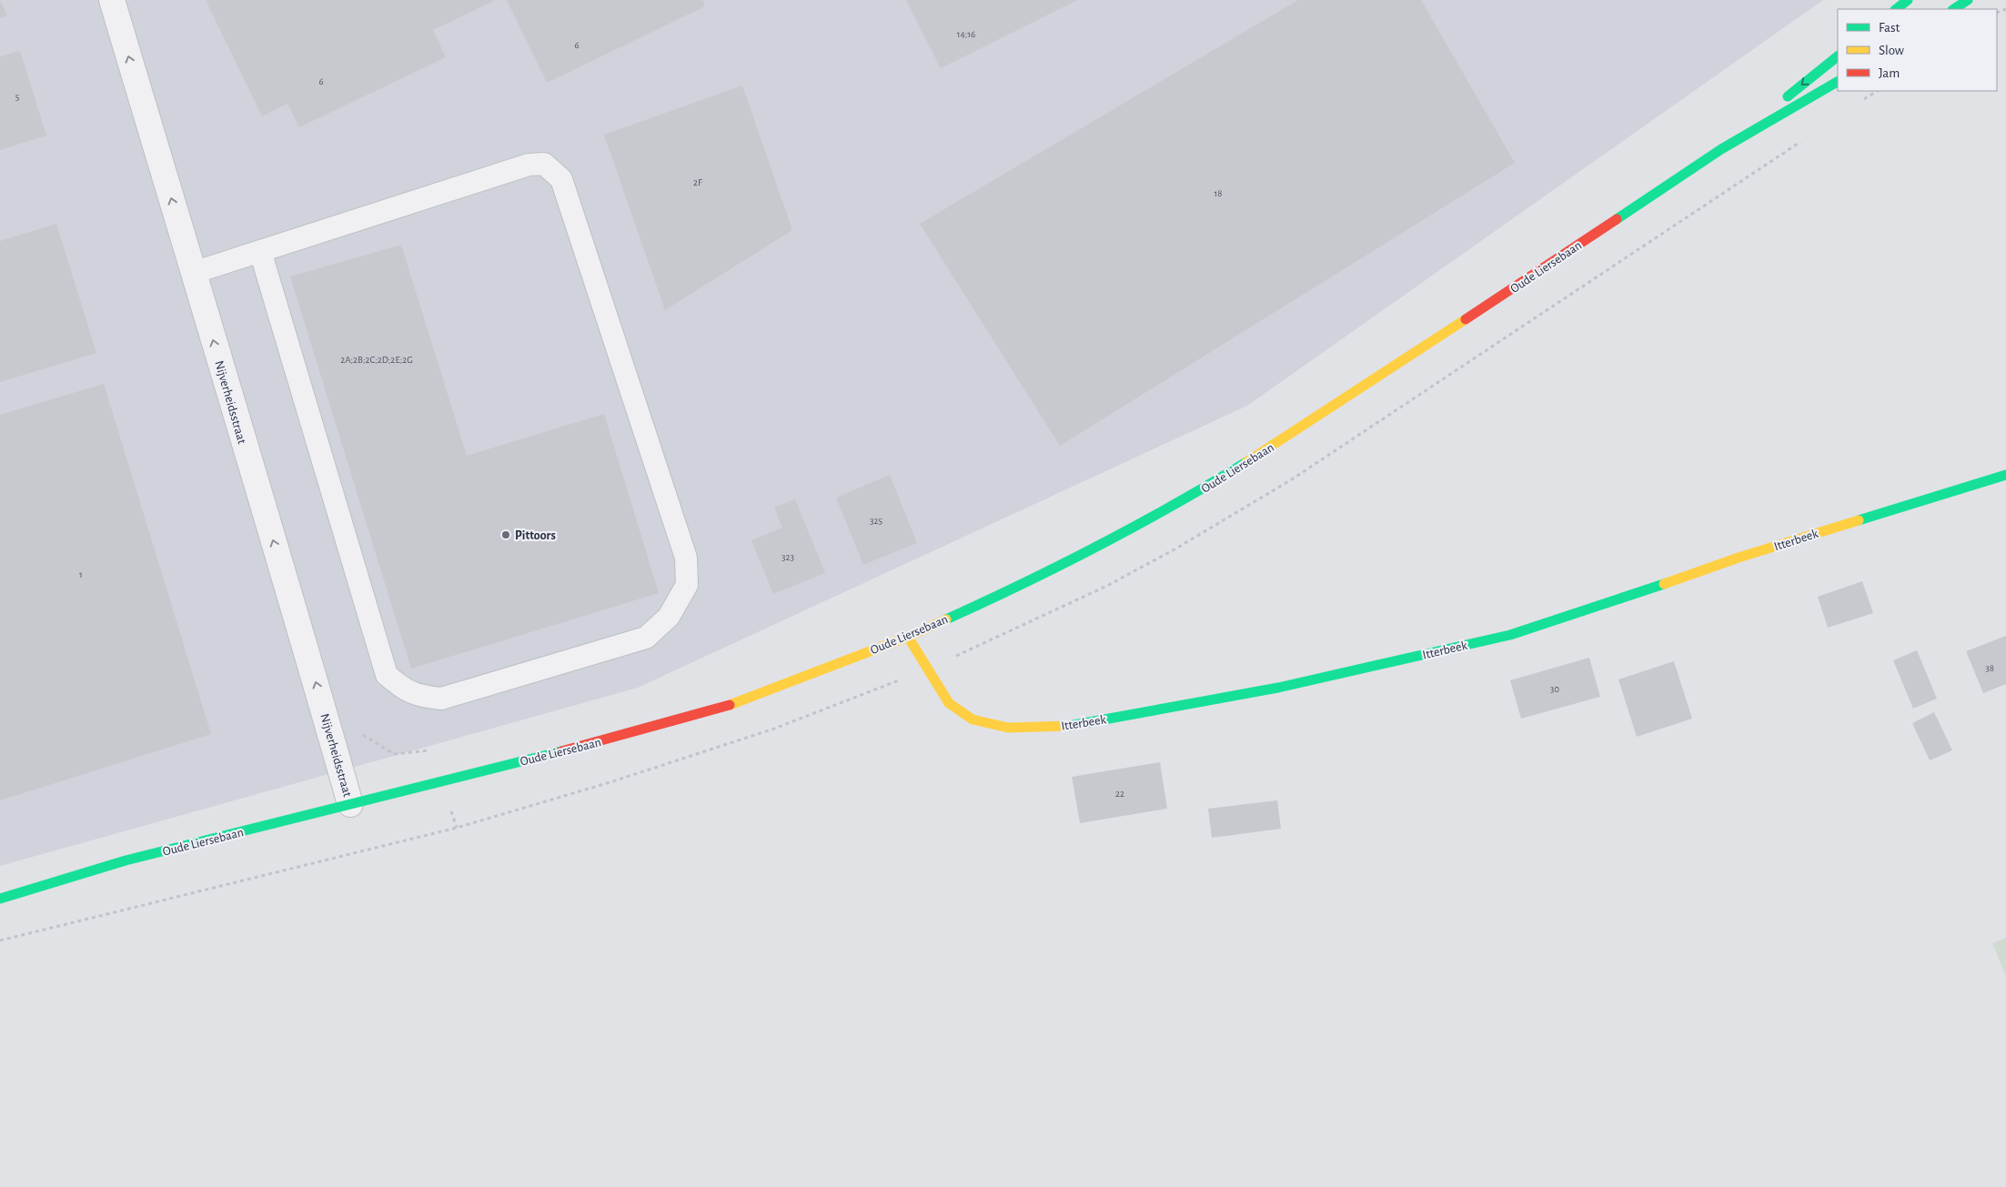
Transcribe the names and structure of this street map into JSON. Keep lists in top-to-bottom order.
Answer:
{
  "streets": {
    "main road": ["Oude Liersebaan", "Itterbeek"],
    "street": ["Nijverheidsstraat"]
  },
  "crossings": [
    ["Oude Liersebaan", "Nijverheidsstraat"],
    ["Oude Liersebaan", "Itterbeek"]
  ],
  "one_way": ["Nijverheidsstraat"],
  "places": ["Pittoors"],
  "house_numbers": [
    "14;16",
    "6",
    "6",
    "5",
    "2F",
    "18",
    "2A;2B;2C;2D;2E;2G",
    "325",
    "323",
    "1",
    "38",
    "30",
    "22"
  ],
  "legend": ["Fast", "Slow", "Jam"]
}
